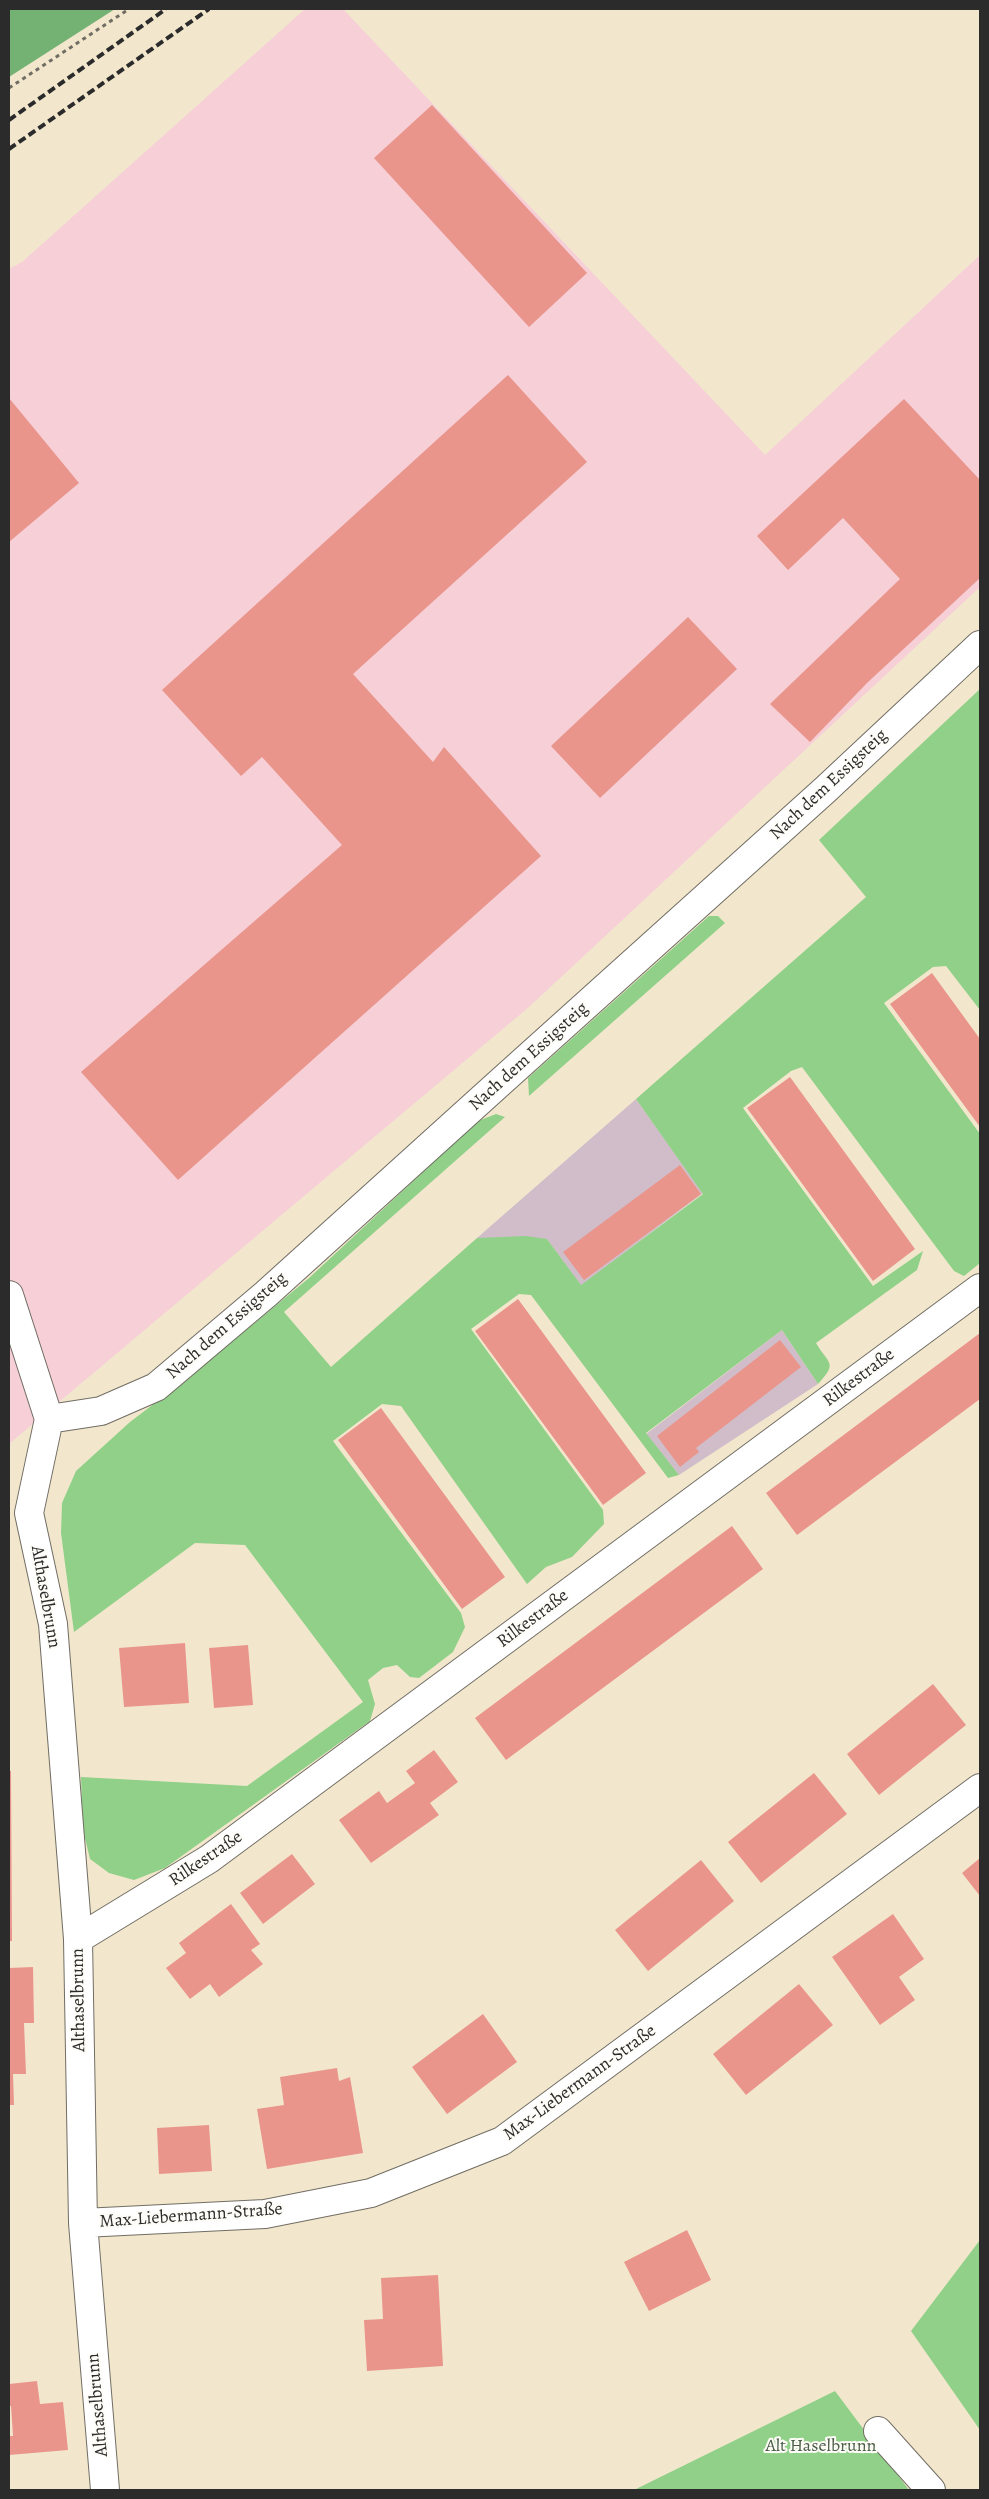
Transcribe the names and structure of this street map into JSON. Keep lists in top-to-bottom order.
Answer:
{
  "streets": {
    "street": [
      "Nach dem Essigsteig",
      "Rilkestraße",
      "Althaselbrunn",
      "Max-Liebermann-Straße"
    ]
  },
  "crossings": [
    ["Rilkestraße", "Althaselbrunn"],
    ["Althaselbrunn", "Max-Liebermann-Straße"]
  ],
  "parks": ["Alt Haselbrunn"]
}
